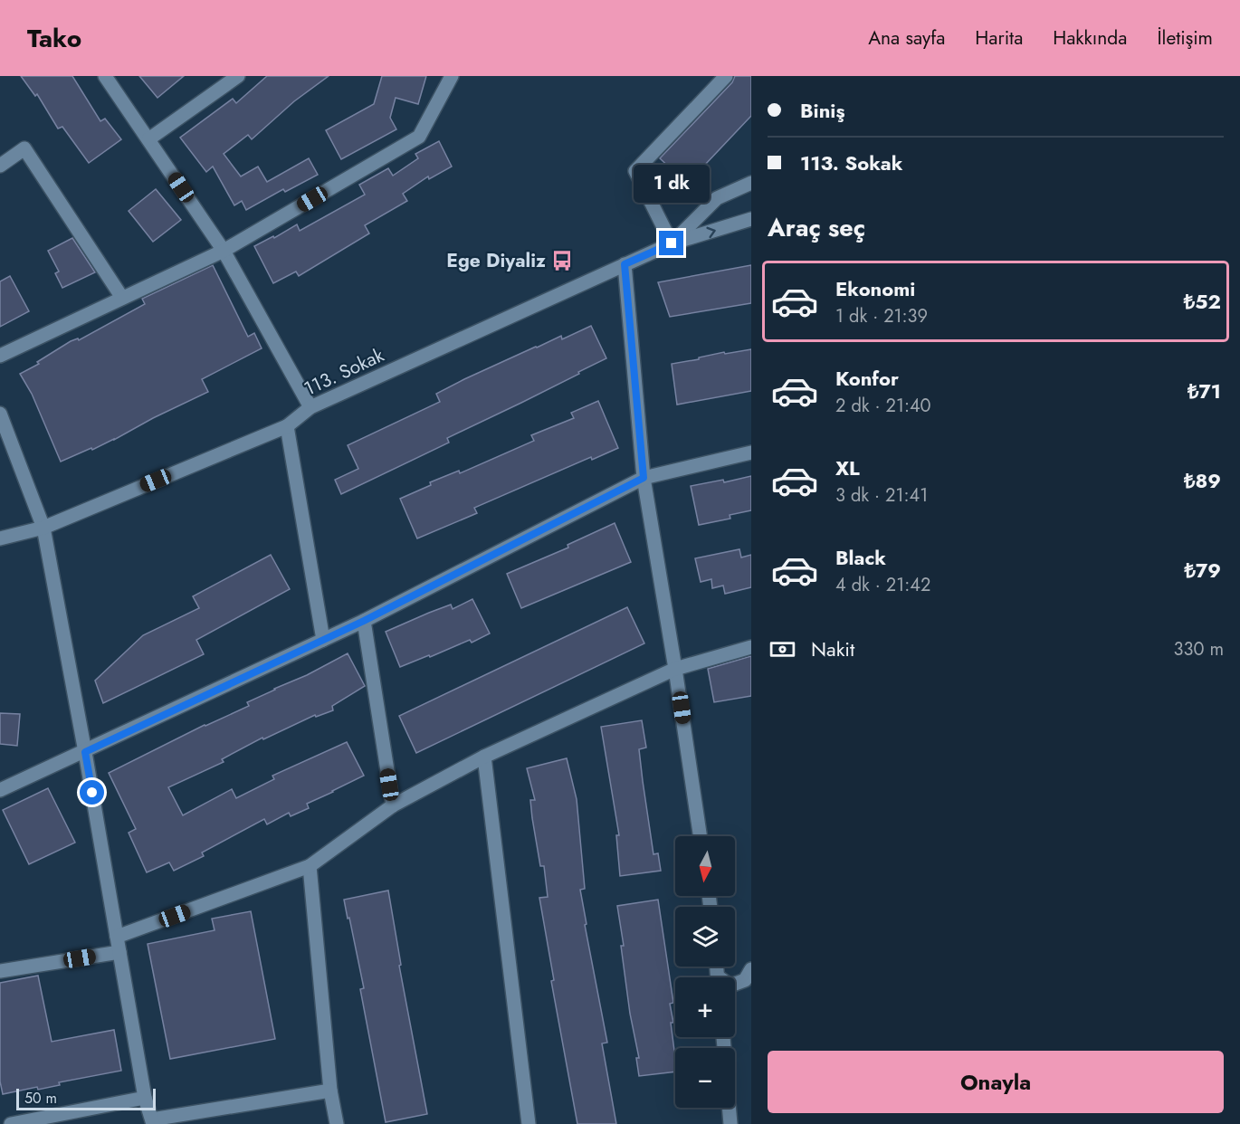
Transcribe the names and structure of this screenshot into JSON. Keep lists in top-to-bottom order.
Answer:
{
  "streets": {
    "street": ["113. Sokak"]
  },
  "places": {
    "bus stop": ["Ege Diyaliz"]
  },
  "scale_bar": "50 m",
  "north": "bottom",
  "page": {
    "header": "Tako",
    "nav": [
      "Ana sayfa",
      "Harita",
      "Hakkında",
      "İletişim"
    ],
    "banner": ["Biniş", "113. Sokak"],
    "bubble": "1 dk",
    "heading": "Araç seç",
    "list": [
      {
        "name": "Ekonomi",
        "note": "1 dk · 21:39",
        "value": "₺52"
      },
      {
        "name": "Konfor",
        "note": "2 dk · 21:40",
        "value": "₺71"
      },
      {
        "name": "XL",
        "note": "3 dk · 21:41",
        "value": "₺89"
      },
      {
        "name": "Black",
        "note": "4 dk · 21:42",
        "value": "₺79"
      }
    ],
    "pay": ["Nakit", "330 m"],
    "map_buttons": ["+", "−"],
    "buttons": "Onayla",
    "scale": "50 m"
  }
}
